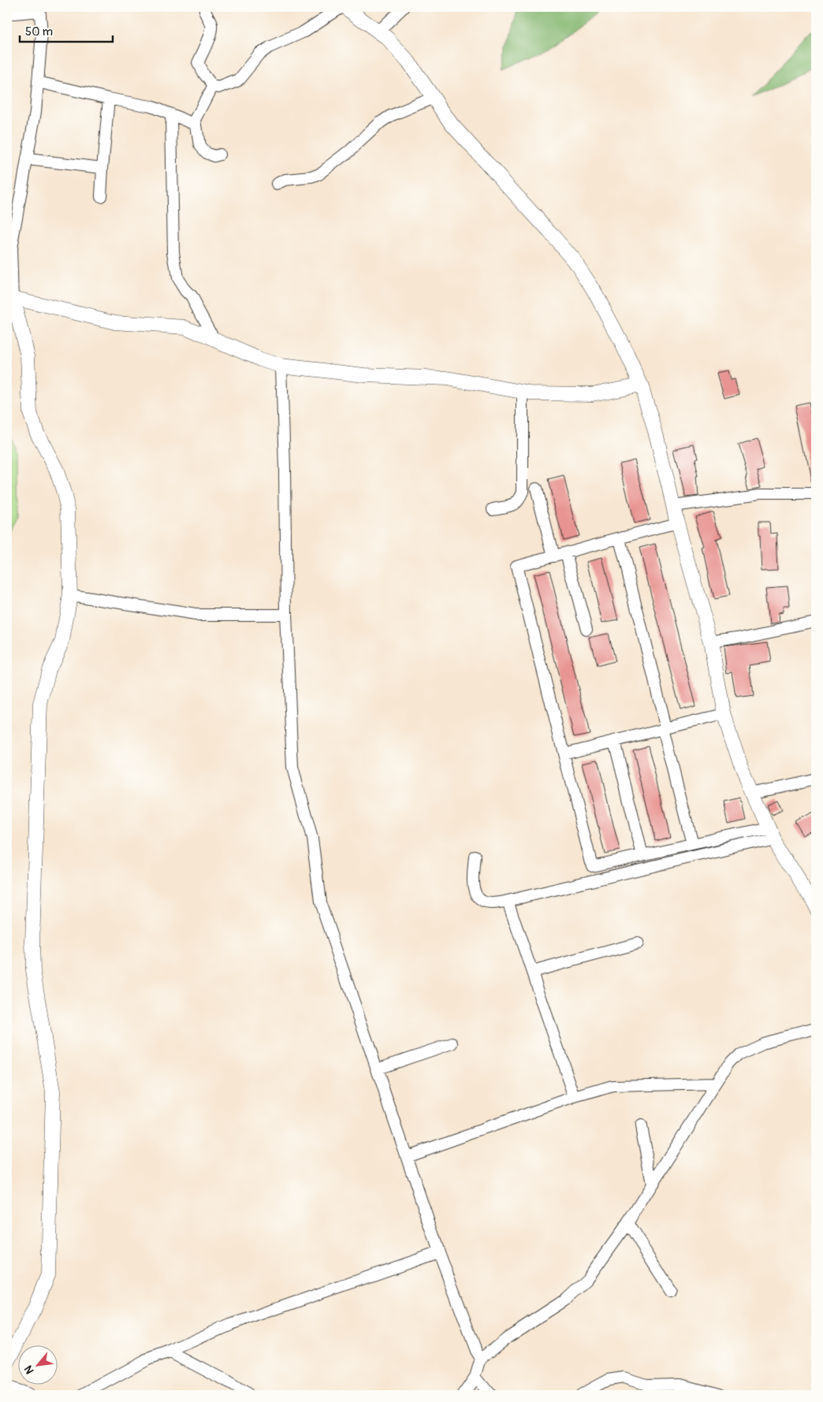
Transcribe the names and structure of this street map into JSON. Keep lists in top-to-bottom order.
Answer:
{
  "scale_bar": "50 m",
  "north": "bottom left"
}
